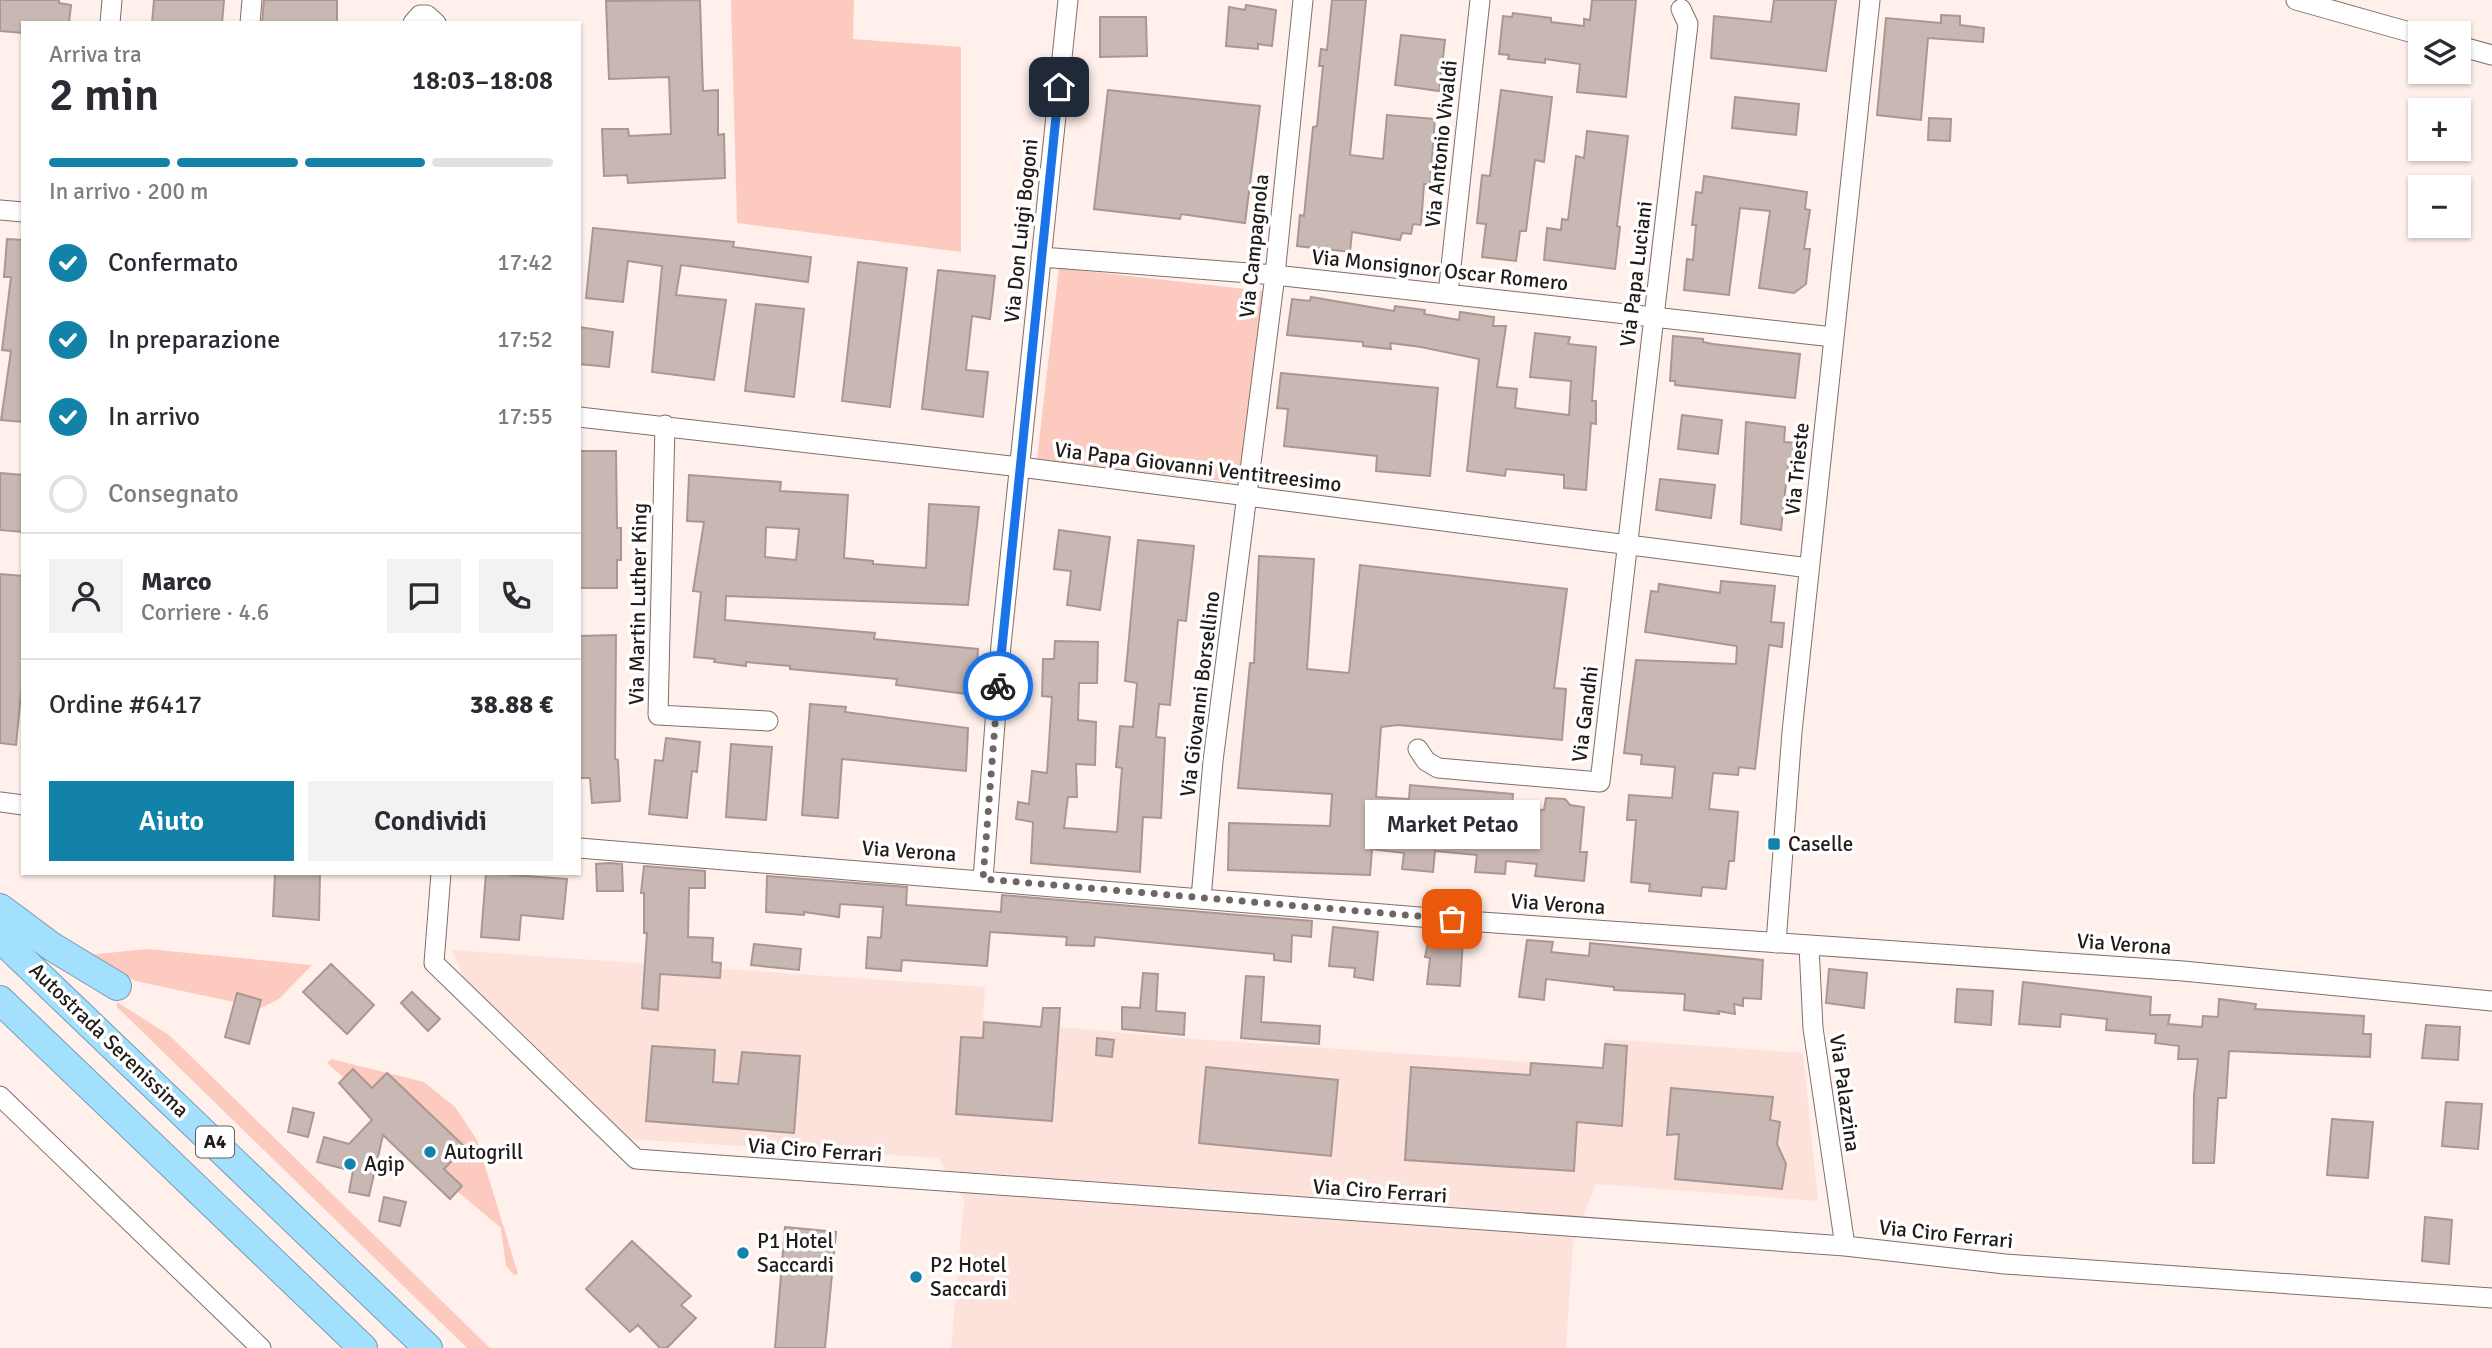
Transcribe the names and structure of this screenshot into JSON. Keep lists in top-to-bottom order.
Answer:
{
  "streets": {
    "highway": ["Autostrada Serenissima", "A4"],
    "street": [
      "Via Antonio Vivaldi",
      "Via Don Luigi Bogoni",
      "Via Campagnola",
      "Via Monsignor Oscar Romero",
      "Via Papa Luciani",
      "Via Papa Giovanni Ventitreesimo",
      "Via Trieste",
      "Via Martin Luther King",
      "Via Giovanni Borsellino",
      "Via Gandhi",
      "Via Verona",
      "Via Palazzina",
      "Via Ciro Ferrari"
    ]
  },
  "crossings": [
    ["Via Antonio Vivaldi", "Via Monsignor Oscar Romero"],
    ["Via Don Luigi Bogoni", "Via Monsignor Oscar Romero"],
    ["Via Don Luigi Bogoni", "Via Papa Giovanni Ventitreesimo"],
    ["Via Don Luigi Bogoni", "Via Verona"],
    ["Via Campagnola", "Via Monsignor Oscar Romero"],
    ["Via Campagnola", "Via Papa Giovanni Ventitreesimo"],
    ["Via Campagnola", "Via Giovanni Borsellino"],
    ["Via Monsignor Oscar Romero", "Via Papa Luciani"],
    ["Via Monsignor Oscar Romero", "Via Trieste"],
    ["Via Papa Luciani", "Via Papa Giovanni Ventitreesimo"],
    ["Via Papa Luciani", "Via Gandhi"],
    ["Via Papa Giovanni Ventitreesimo", "Via Trieste"],
    ["Via Papa Giovanni Ventitreesimo", "Via Martin Luther King"],
    ["Via Papa Giovanni Ventitreesimo", "Via Giovanni Borsellino"],
    ["Via Papa Giovanni Ventitreesimo", "Via Gandhi"],
    ["Via Trieste", "Via Verona"],
    ["Via Giovanni Borsellino", "Via Verona"],
    ["Via Verona", "Via Palazzina"],
    ["Via Palazzina", "Via Ciro Ferrari"]
  ],
  "places": {
    "transit": ["Caselle"],
    "other": [
      "Market Petao",
      "Autogrill",
      "Agip",
      "P1 Hotel Saccardi",
      "P2 Hotel Saccardi"
    ]
  },
  "page": {
    "map_buttons": ["+", "−"],
    "heading": ["2 min", "Arriva tra", "18:03–18:08"],
    "panel": [
      "Marco",
      "Corriere · 4.6",
      "Ordine #6417",
      "38.88 €"
    ],
    "bar": "In arrivo · 200 m",
    "list": [
      ["Confermato", "17:42"],
      ["In preparazione", "17:52"],
      ["In arrivo", "17:55"],
      "Consegnato"
    ],
    "buttons": ["Aiuto", "Condividi"],
    "bubble": "Market Petao"
  }
}
